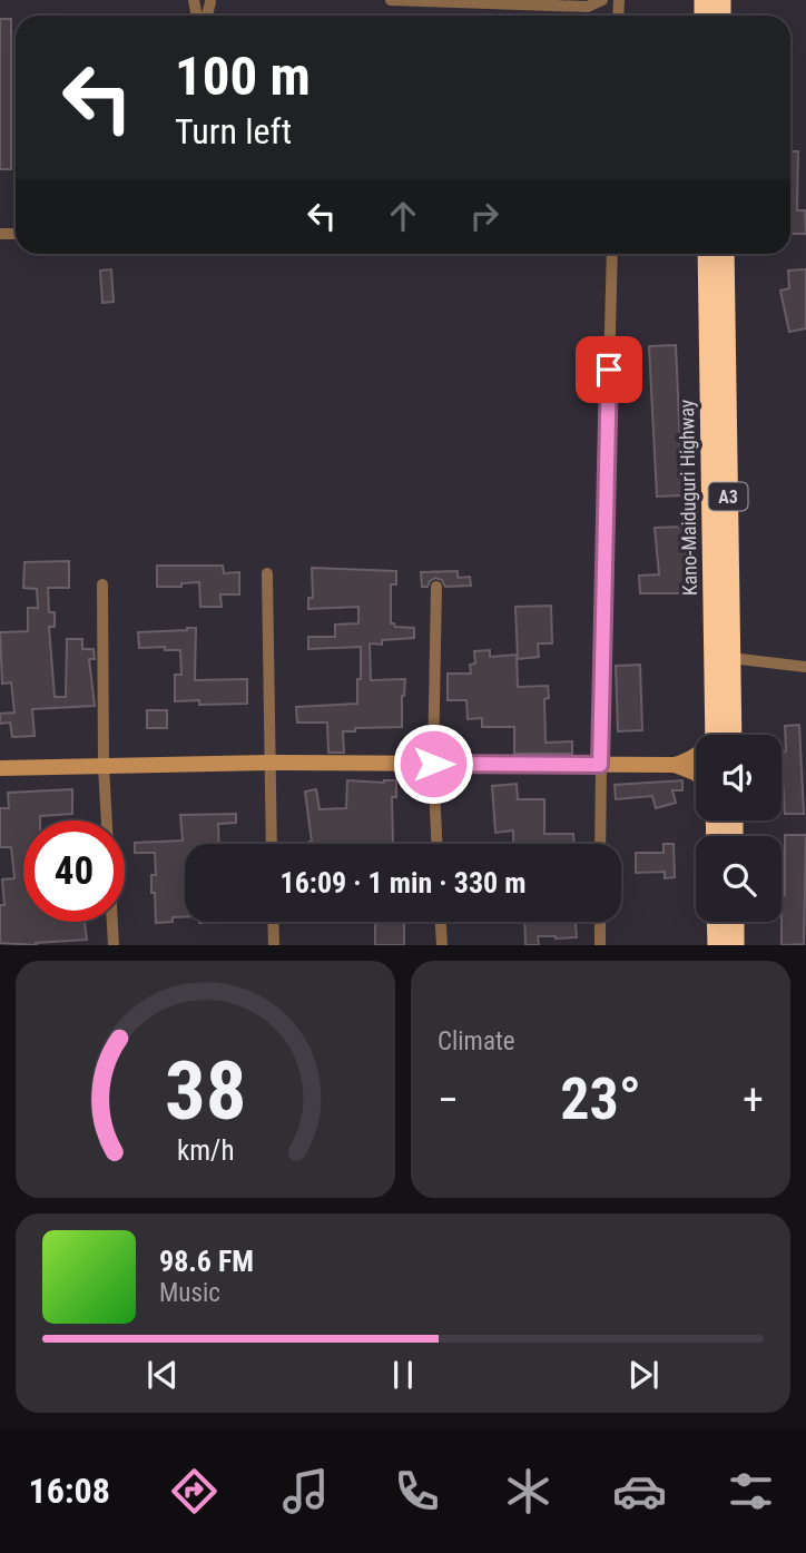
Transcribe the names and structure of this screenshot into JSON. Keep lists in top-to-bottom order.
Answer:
{
  "streets": {
    "highway": ["A3", "Kano-Maiduguri Highway"]
  },
  "page": {
    "turn": ["100 m", "Turn left"],
    "limit": "40",
    "trip": "16:09 · 1 min · 330 m",
    "tile": "Climate",
    "heat": ["−", "23°", "+"],
    "song": ["98.6 FM", "Music"],
    "tabs": "16:08",
    "gauge": ["38", "km/h"]
  }
}
